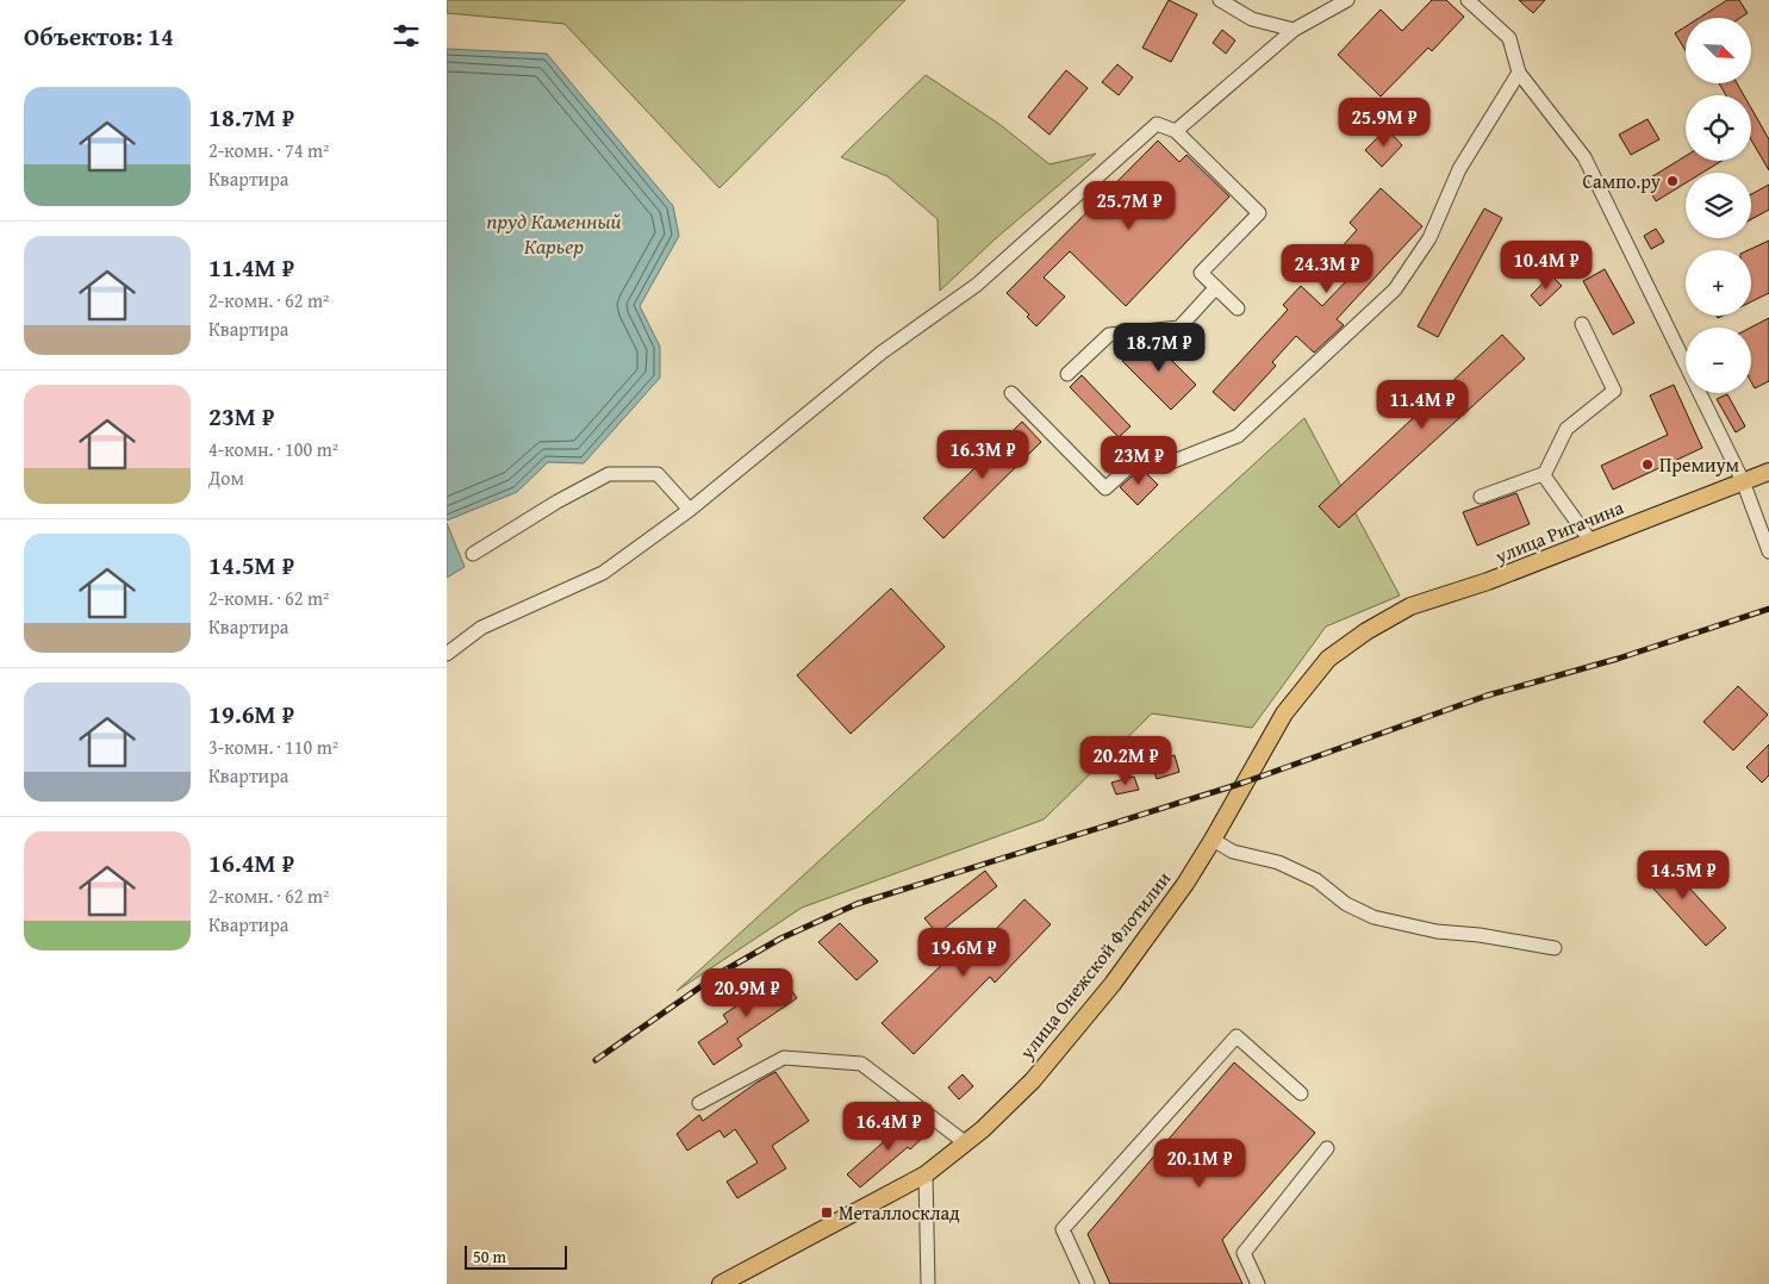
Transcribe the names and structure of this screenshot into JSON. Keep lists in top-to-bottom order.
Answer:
{
  "streets": {
    "main road": ["улица Ригачина"]
  },
  "water": ["пруд Каменный Карьер"],
  "places": {
    "other": ["Сампо.ру", "Премиум"],
    "transit": ["Металлосклад"]
  },
  "scale_bar": "50 m",
  "north": "bottom right",
  "page": {
    "heading": "Объектов: 14",
    "map_buttons": ["+", "−"],
    "list": [
      {
        "name": "18.7M ₽",
        "note": "2-комн. · 74 m² · Квартира"
      },
      {
        "name": "11.4M ₽",
        "note": "2-комн. · 62 m² · Квартира"
      },
      {
        "name": "23M ₽",
        "note": "4-комн. · 100 m² · Дом"
      },
      {
        "name": "14.5M ₽",
        "note": "2-комн. · 62 m² · Квартира"
      },
      {
        "name": "19.6M ₽",
        "note": "3-комн. · 110 m² · Квартира"
      },
      {
        "name": "16.4M ₽",
        "note": "2-комн. · 62 m² · Квартира"
      }
    ],
    "price": [
      "25.9M ₽",
      "25.7M ₽",
      "10.4M ₽",
      "24.3M ₽",
      "18.7M ₽",
      "11.4M ₽",
      "16.3M ₽",
      "23M ₽",
      "20.2M ₽",
      "14.5M ₽",
      "19.6M ₽",
      "20.9M ₽",
      "16.4M ₽",
      "20.1M ₽"
    ],
    "scale": "50 m"
  }
}
